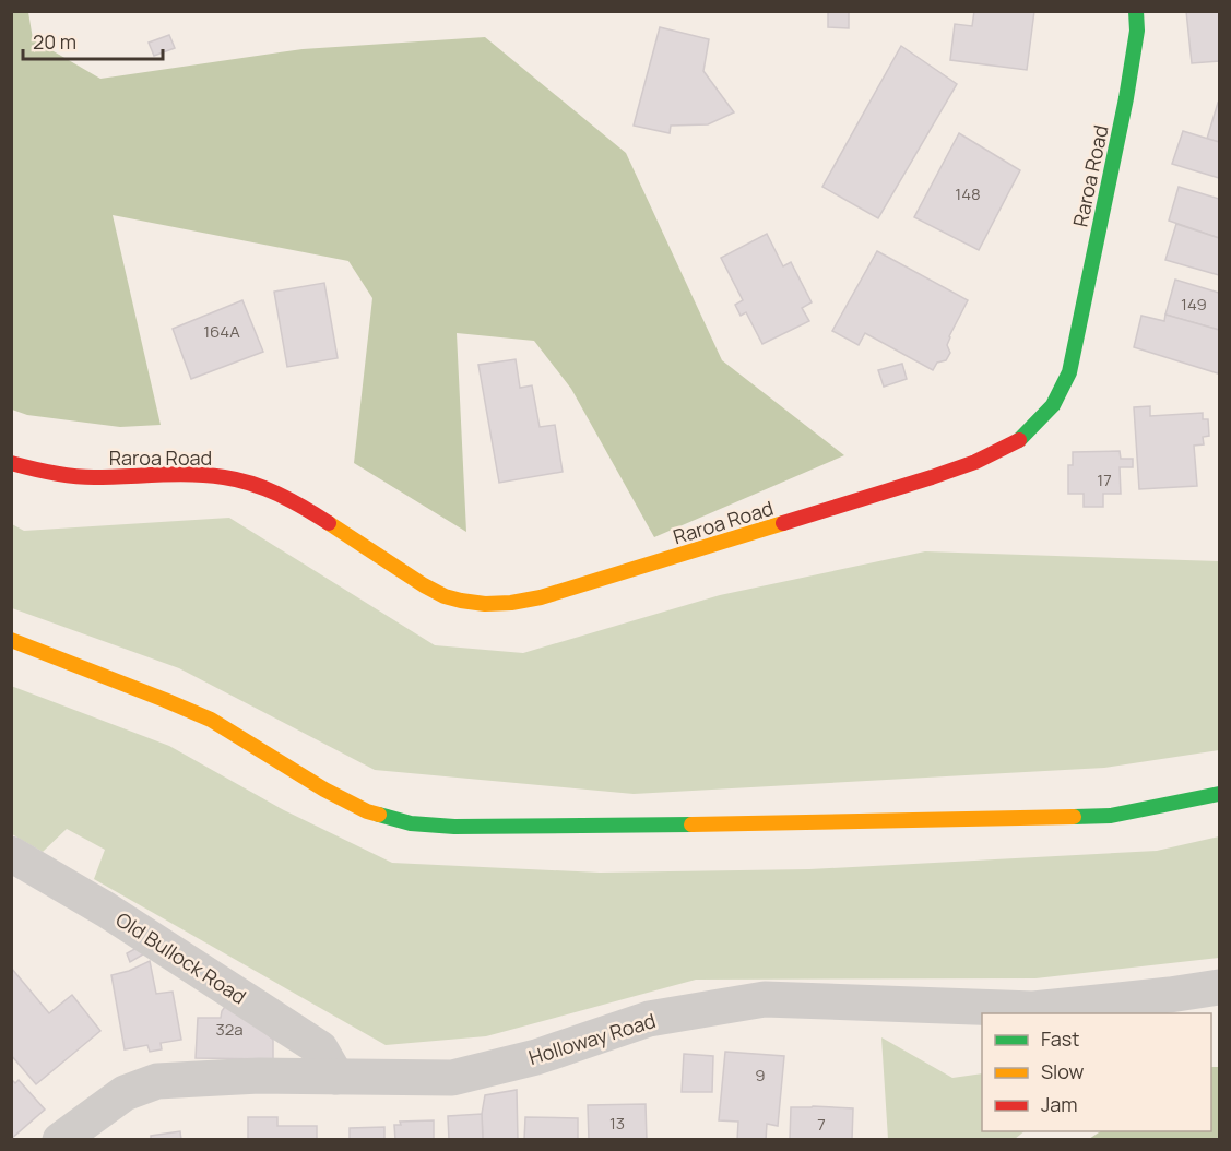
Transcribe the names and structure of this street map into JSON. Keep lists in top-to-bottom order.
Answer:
{
  "streets": {
    "main road": ["Raroa Road"],
    "street": ["Old Bullock Road", "Holloway Road"]
  },
  "crossings": [
    ["Old Bullock Road", "Holloway Road"]
  ],
  "house_numbers": [
    "148",
    "149",
    "164A",
    "17",
    "32a",
    "9",
    "13",
    "7"
  ],
  "legend": ["Fast", "Slow", "Jam"],
  "scale_bar": "20 m"
}
